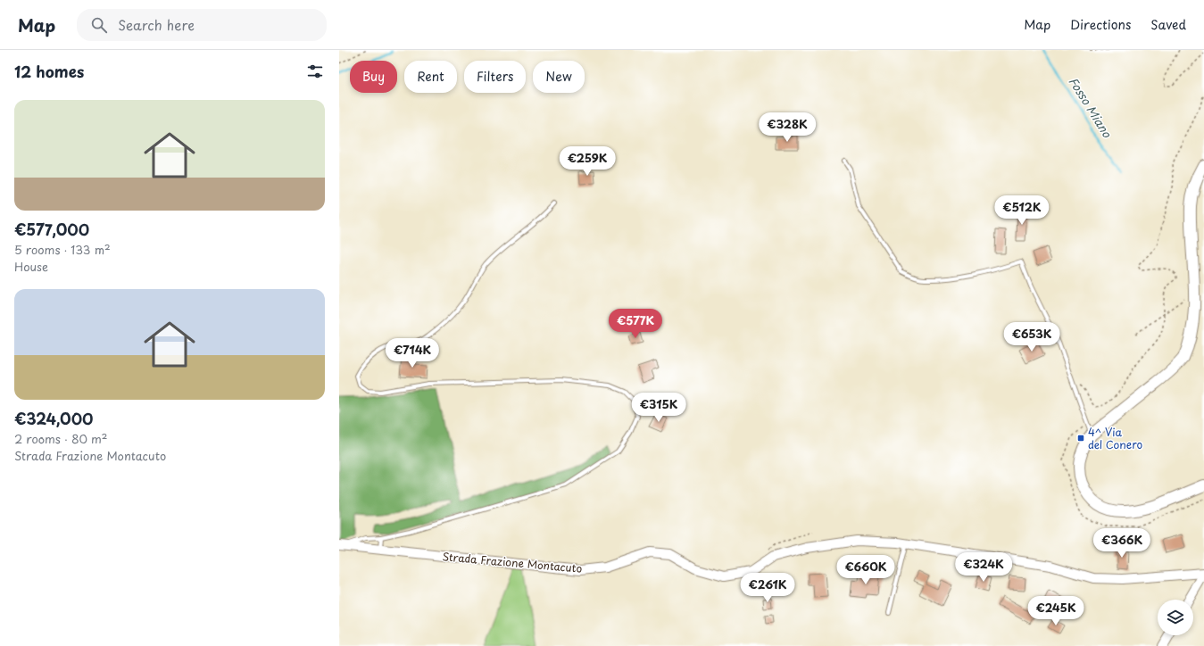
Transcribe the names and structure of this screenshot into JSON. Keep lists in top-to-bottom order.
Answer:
{
  "streets": {
    "street": ["Strada Frazione Montacuto"]
  },
  "water": ["Fosso Miano"],
  "places": {
    "transit": ["4^ Via del Conero"]
  },
  "page": {
    "header": "Map",
    "search": "Search here",
    "nav": ["Map", "Directions", "Saved"],
    "heading": "12 homes",
    "chip": [
      "Buy",
      "Rent",
      "Filters",
      "New"
    ],
    "list": [
      {
        "name": "€577,000",
        "note": "5 rooms · 133 m² · House"
      },
      {
        "name": "€324,000",
        "note": "2 rooms · 80 m² · Strada Frazione Montacuto"
      }
    ],
    "price": [
      "€328K",
      "€259K",
      "€512K",
      "€577K",
      "€653K",
      "€714K",
      "€315K",
      "€366K",
      "€324K",
      "€660K",
      "€261K",
      "€245K"
    ]
  }
}
